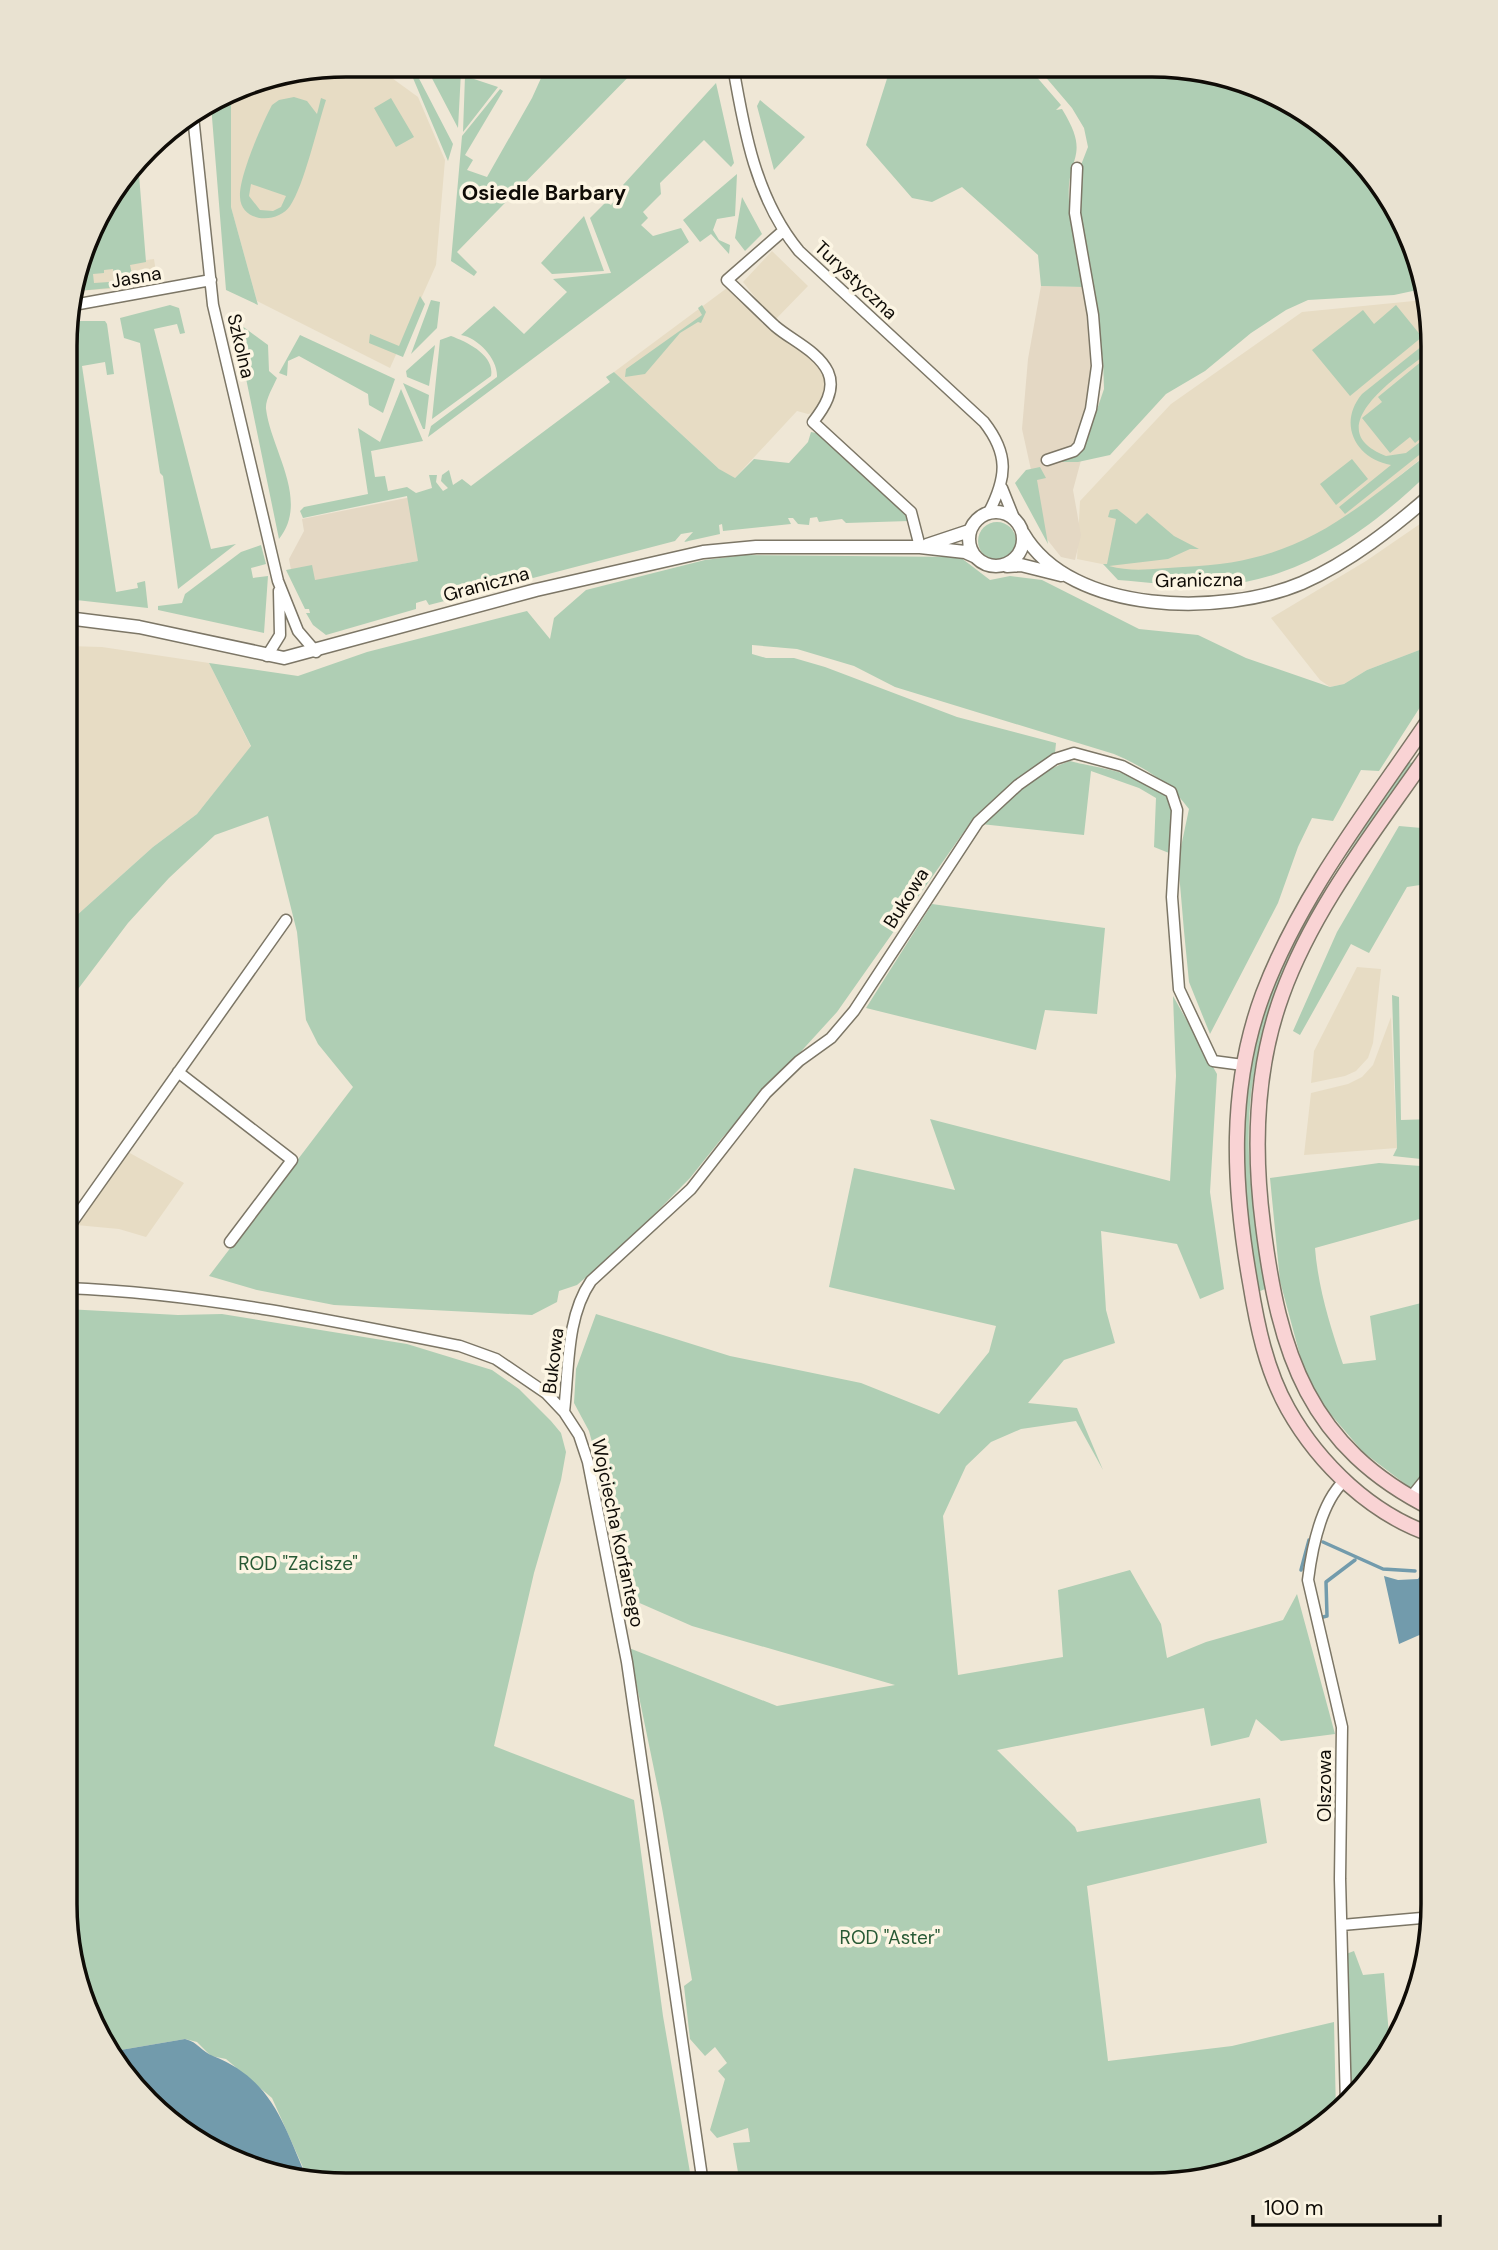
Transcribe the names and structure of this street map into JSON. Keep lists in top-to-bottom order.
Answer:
{
  "streets": {
    "street": [
      "Jasna",
      "Turystyczna",
      "Szkolna",
      "Graniczna",
      "Bukowa",
      "Wojciecha Korfantego",
      "Olszowa"
    ]
  },
  "crossings": [
    ["Jasna", "Szkolna"],
    ["Turystyczna", "Graniczna"],
    ["Szkolna", "Graniczna"],
    ["Bukowa", "Wojciecha Korfantego"]
  ],
  "districts": ["Osiedle Barbary"],
  "parks": ["ROD \"Zacisze\"", "ROD \"Aster\""],
  "scale_bar": "100 m"
}
